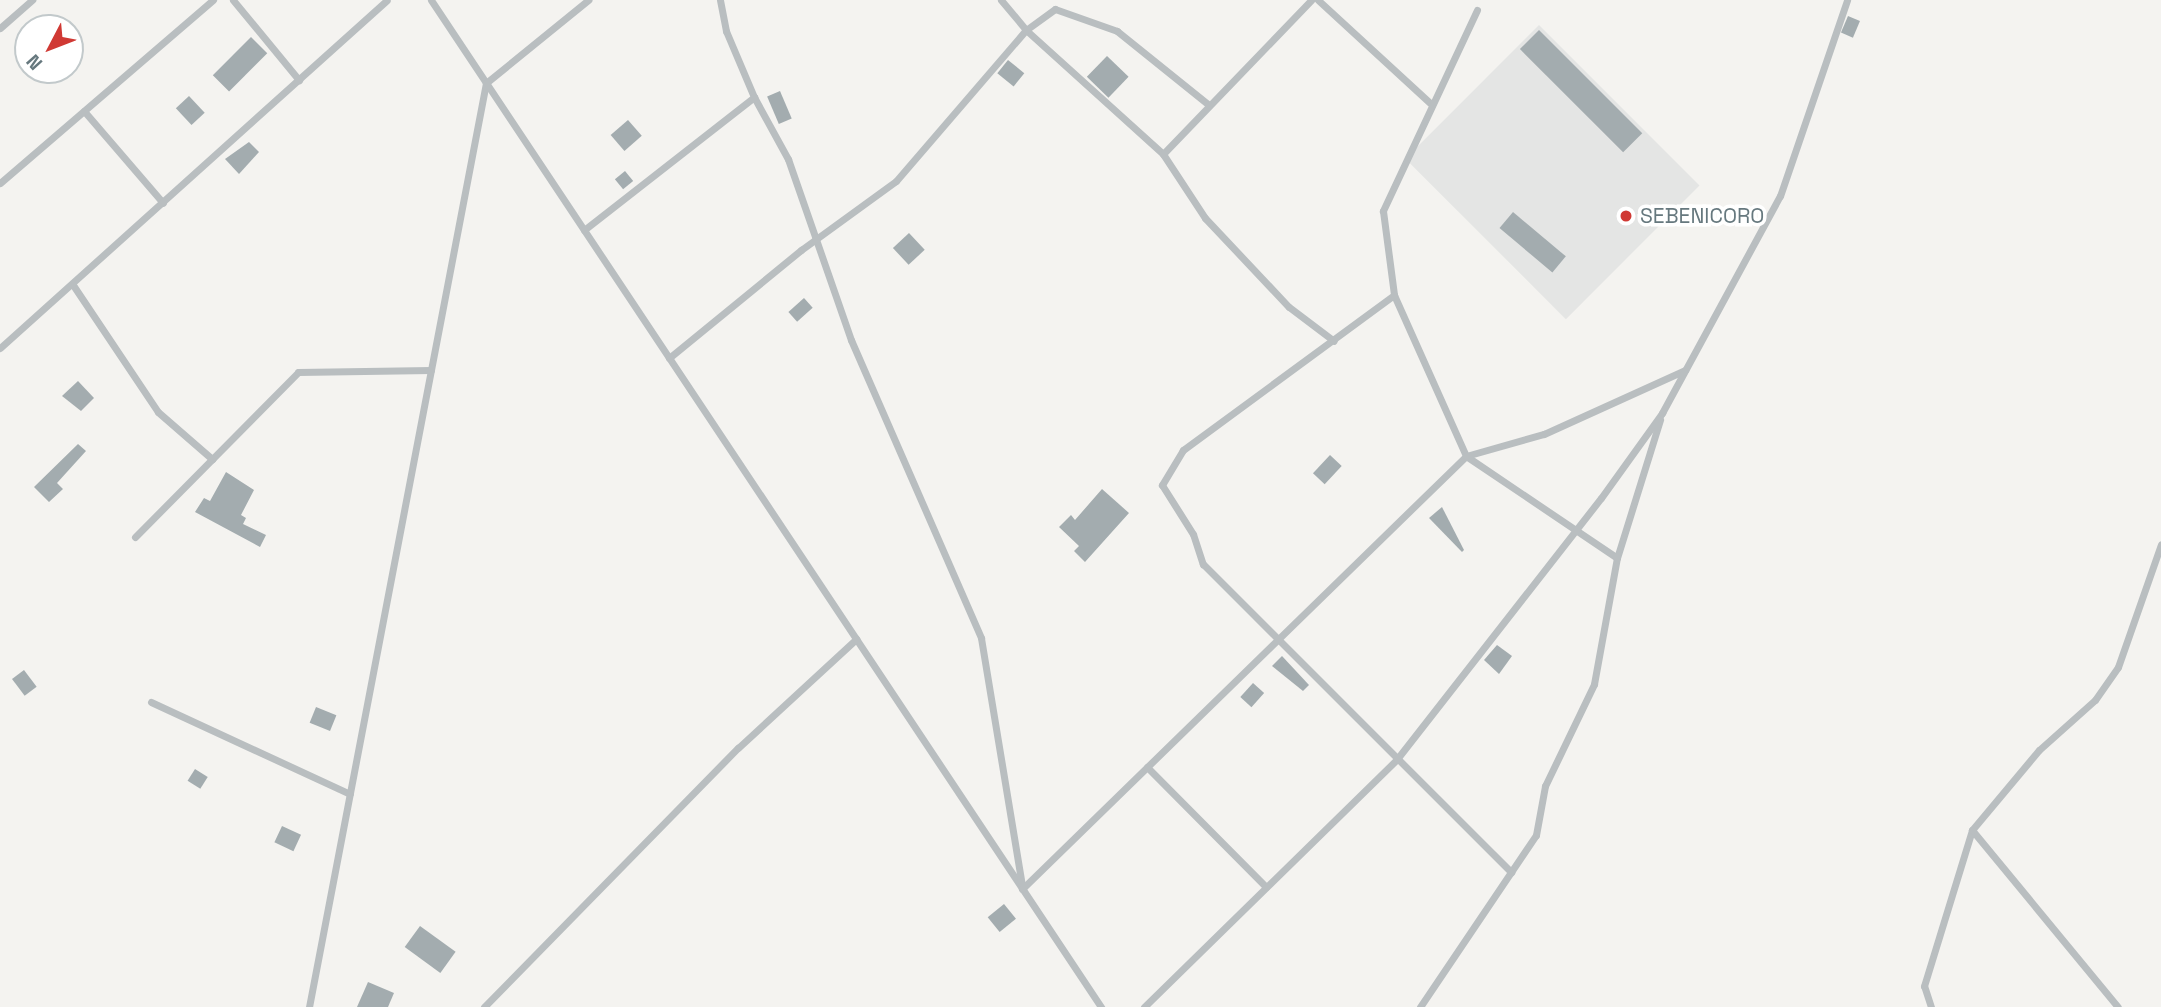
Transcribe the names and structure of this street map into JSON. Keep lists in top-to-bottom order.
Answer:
{
  "places": ["SEBENICORO"],
  "north": "bottom left"
}
